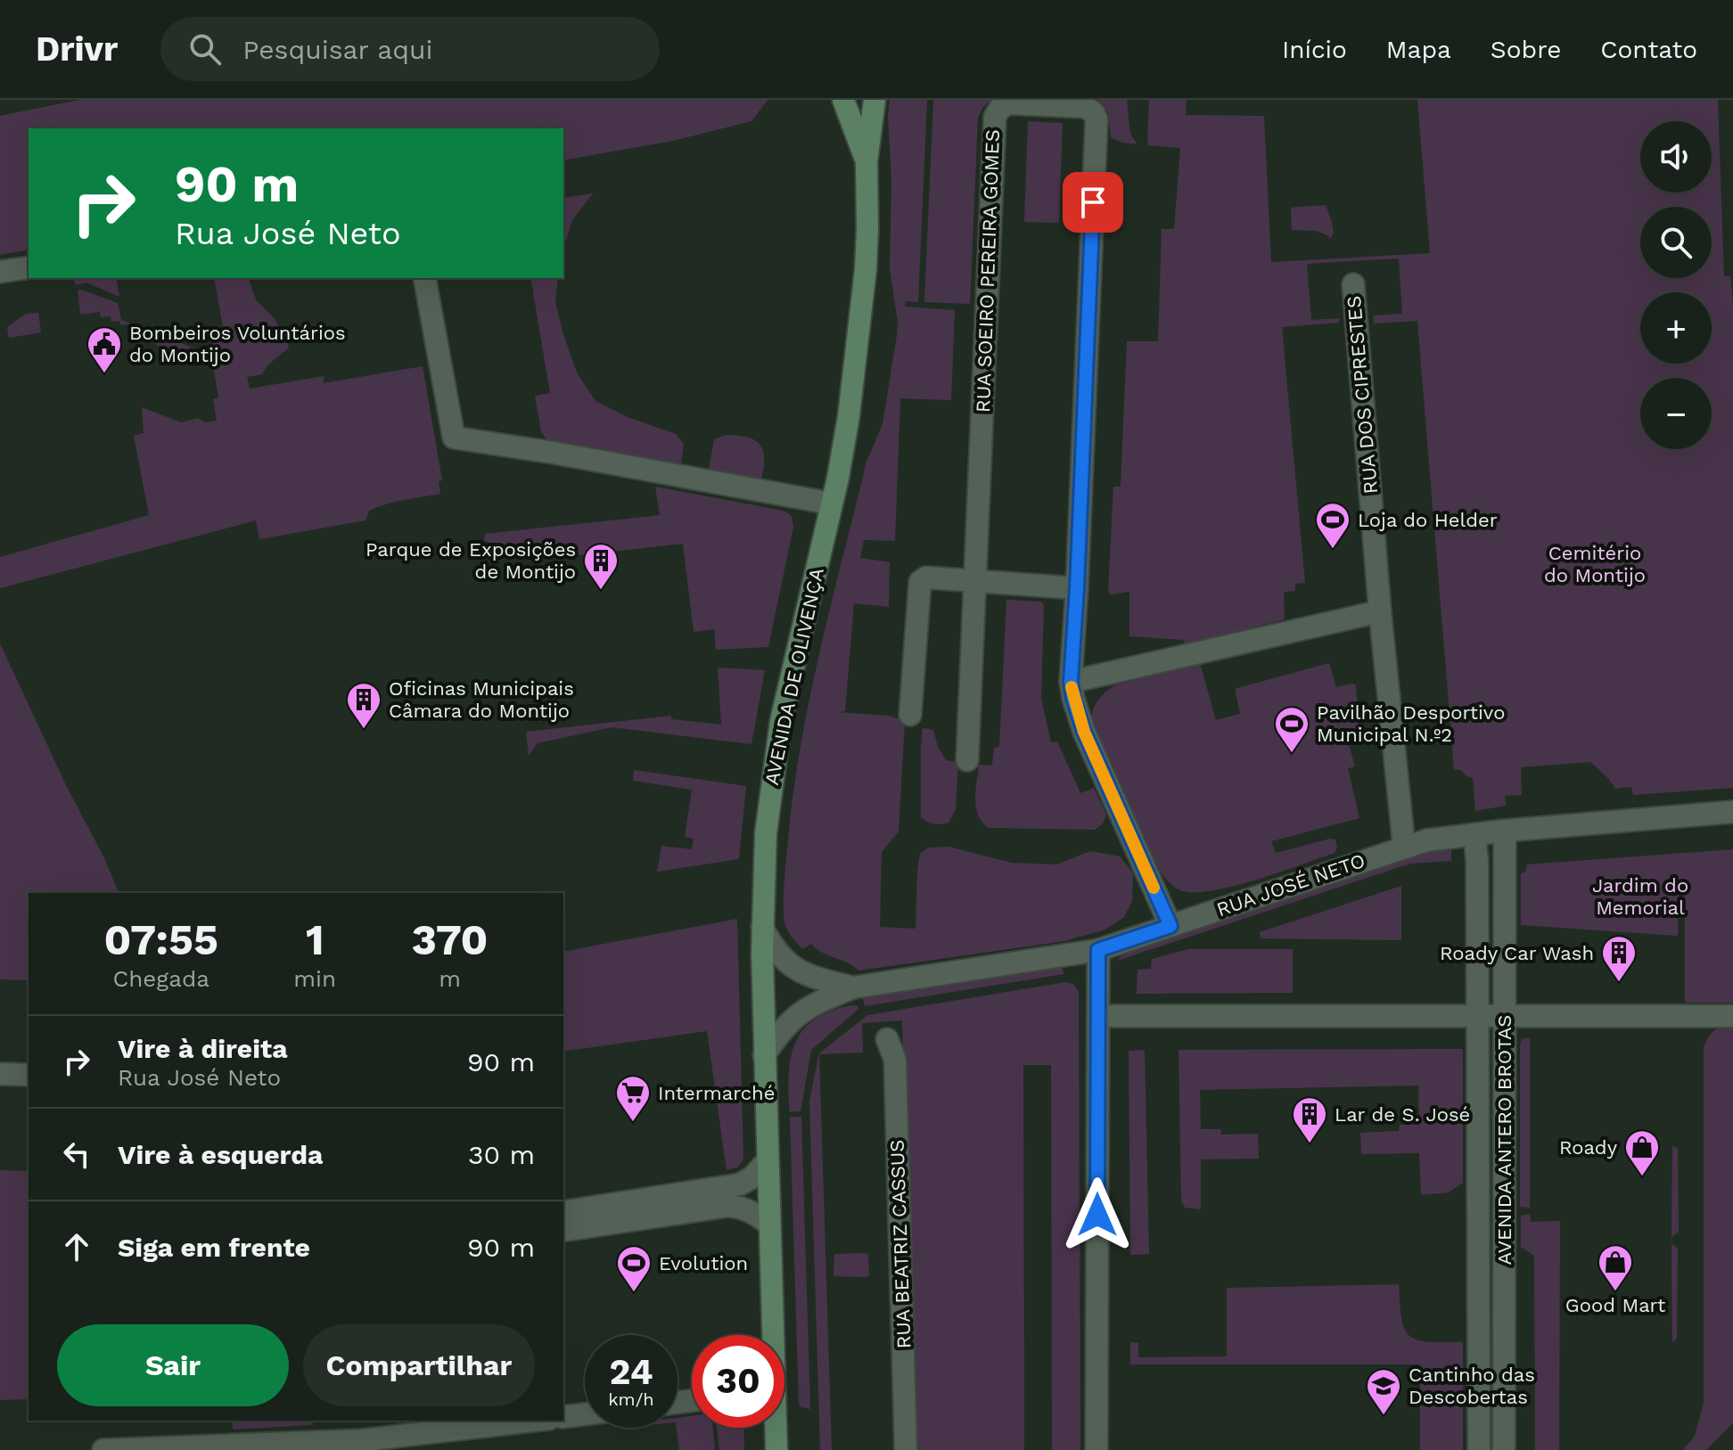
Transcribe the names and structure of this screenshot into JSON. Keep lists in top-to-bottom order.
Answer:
{
  "streets": {
    "main road": ["AVENIDA DE OLIVENÇA"],
    "street": [
      "RUA SOEIRO PEREIRA GOMES",
      "RUA DOS CIPRESTES",
      "RUA JOSÉ NETO",
      "AVENIDA ANTERO BROTAS",
      "RUA BEATRIZ CASSUS"
    ]
  },
  "crossings": [
    ["RUA SOEIRO PEREIRA GOMES", "RUA JOSÉ NETO"],
    ["RUA DOS CIPRESTES", "RUA JOSÉ NETO"],
    ["AVENIDA DE OLIVENÇA", "RUA JOSÉ NETO"],
    ["RUA JOSÉ NETO", "AVENIDA ANTERO BROTAS"]
  ],
  "parks": ["Cemitério do Montijo", "Jardim do Memorial"],
  "places": {
    "public building": ["Bombeiros Voluntários do Montijo"],
    "sports": ["Loja do Helder", "Pavilhão Desportivo Municipal N.º2", "Evolution"],
    "building": [
      "Parque de Exposições de Montijo",
      "Oficinas Municipais Câmara do Montijo",
      "Roady Car Wash",
      "Lar de S. José"
    ],
    "supermarket": ["Intermarché"],
    "shop": ["Roady", "Good Mart"],
    "school or university": ["Cantinho das Descobertas"]
  },
  "page": {
    "header": "Drivr",
    "search": "Pesquisar aqui",
    "nav": [
      "Início",
      "Mapa",
      "Sobre",
      "Contato"
    ],
    "map_buttons": ["+", "−"],
    "turn": ["90 m", "Rua José Neto"],
    "eta": [
      "07:55",
      "Chegada",
      "1",
      "min",
      "370",
      "m"
    ],
    "list": [
      {
        "name": "Vire à direita",
        "note": "Rua José Neto",
        "value": "90 m"
      },
      {
        "name": "Vire à esquerda",
        "value": "30 m"
      },
      {
        "name": "Siga em frente",
        "value": "90 m"
      }
    ],
    "buttons": ["Sair", "Compartilhar"],
    "speed": "24 km/h",
    "limit": "30"
  }
}
